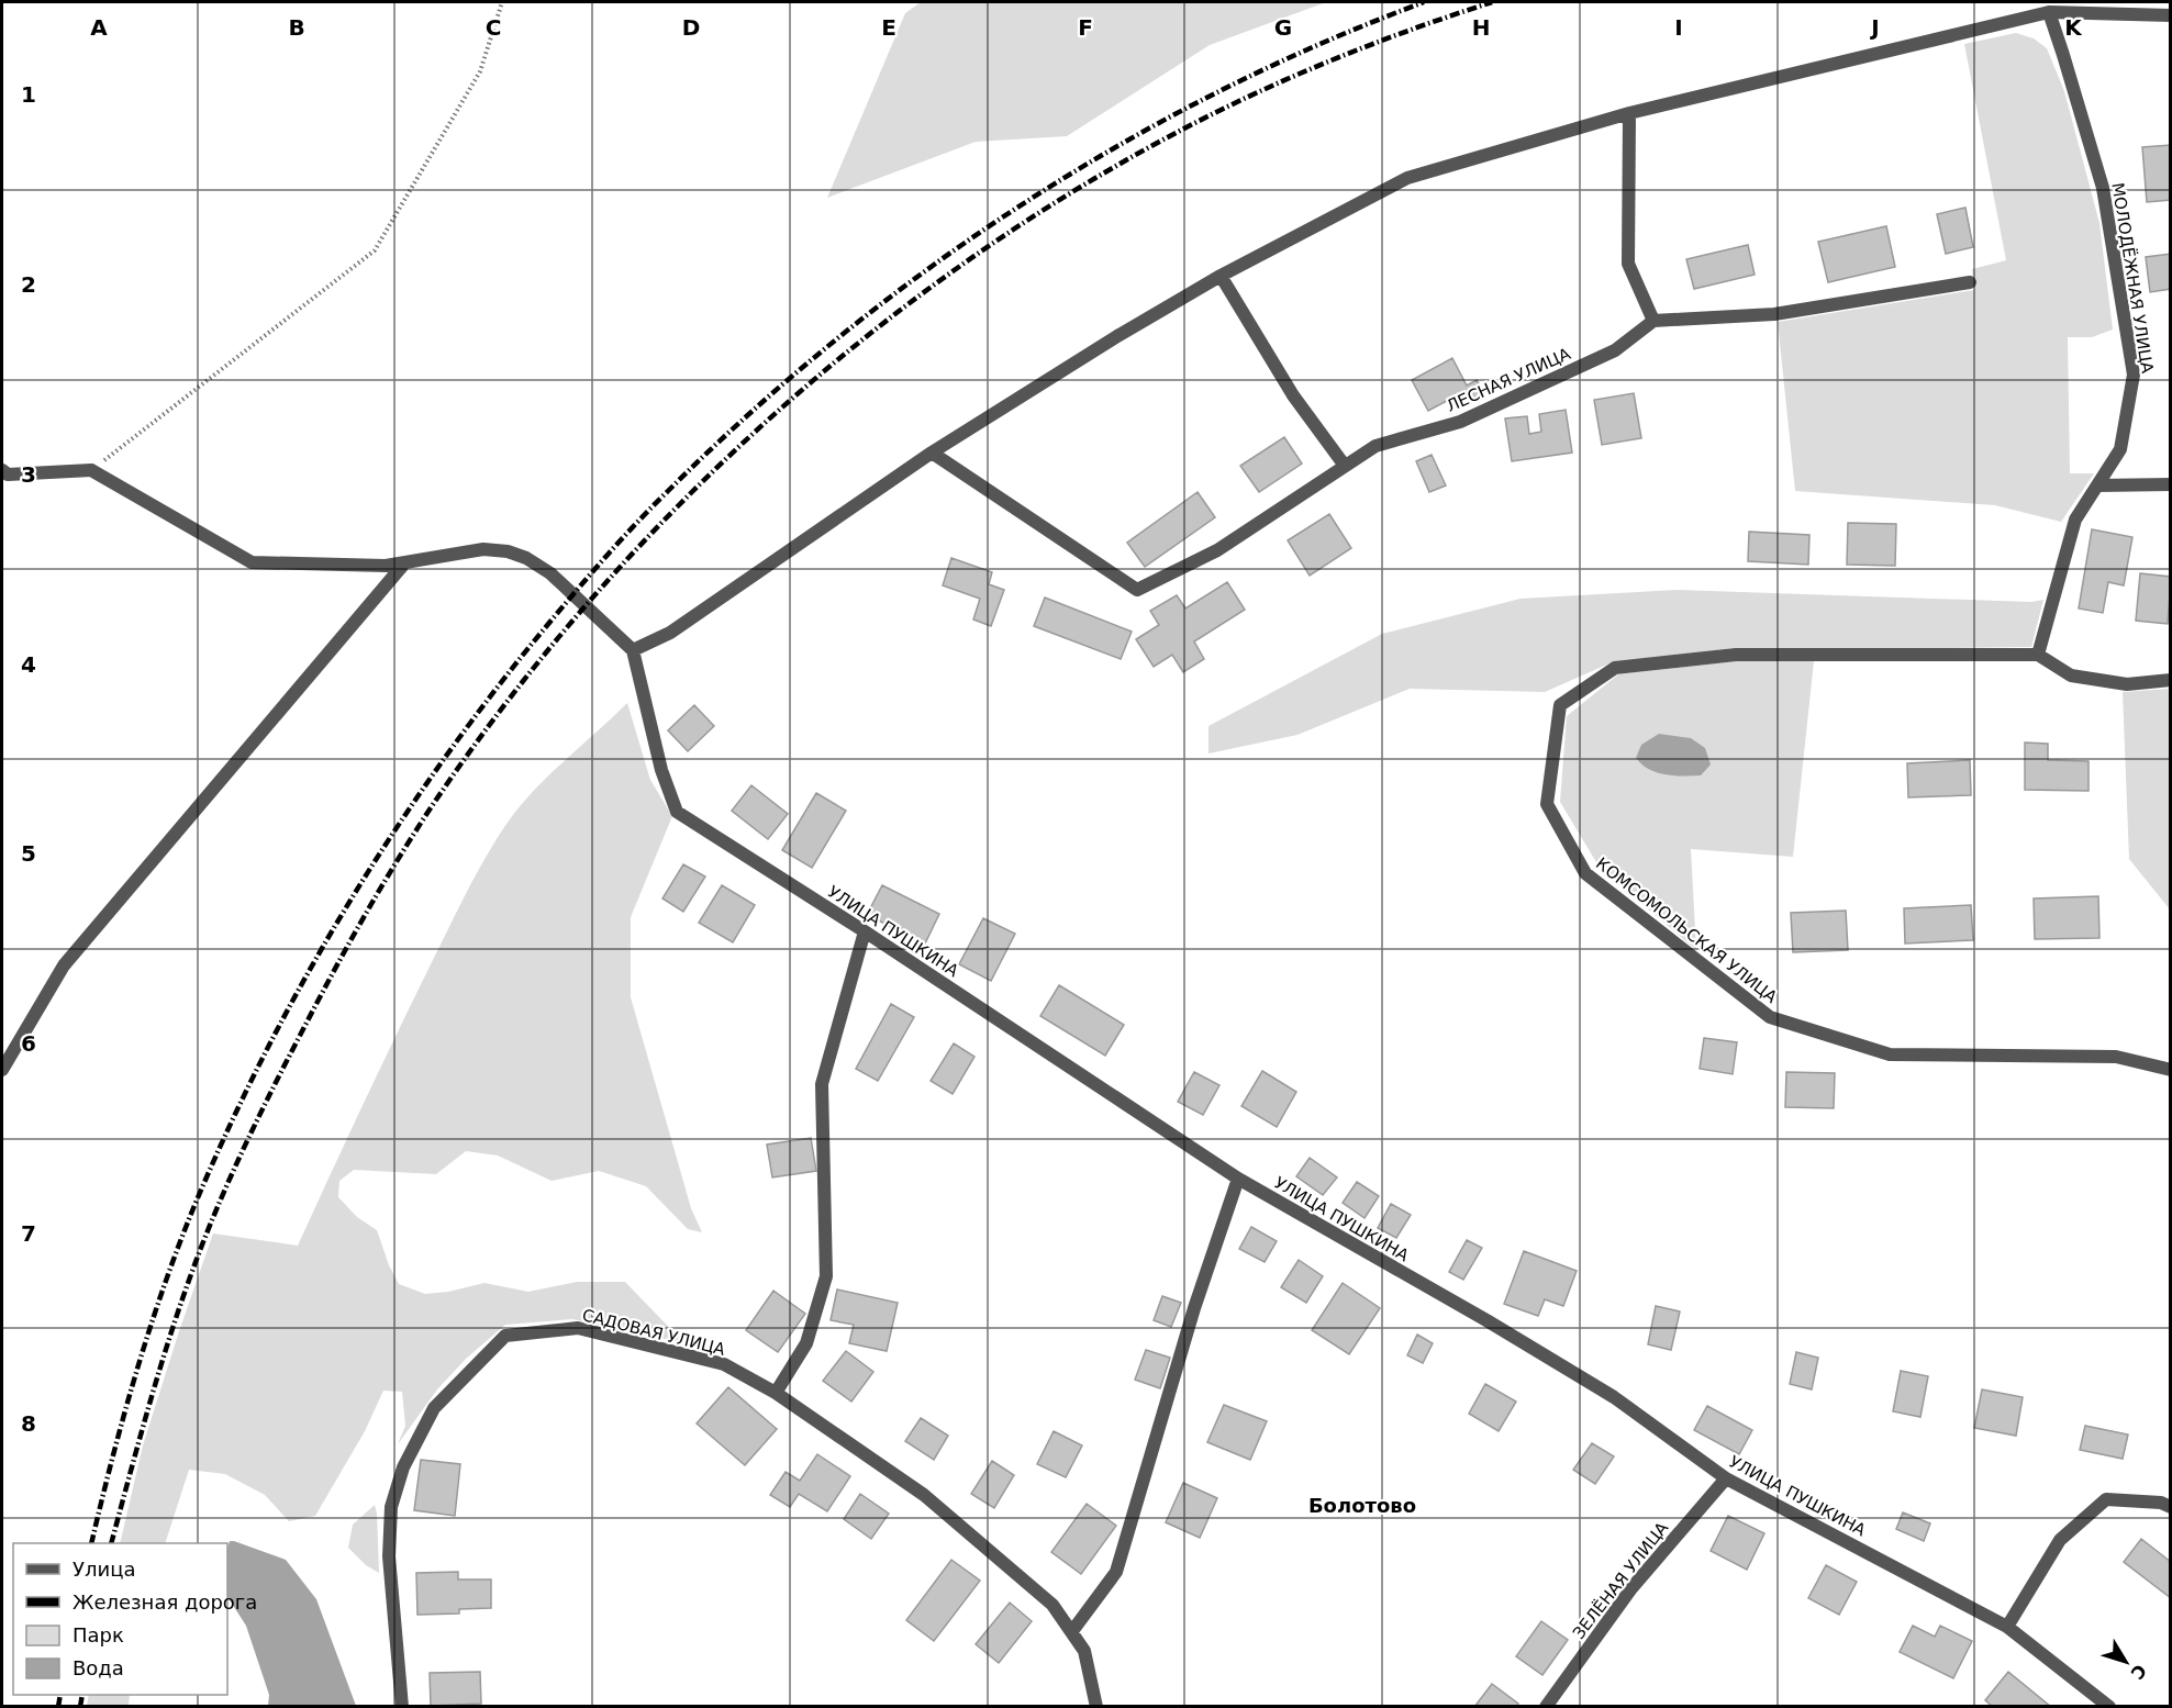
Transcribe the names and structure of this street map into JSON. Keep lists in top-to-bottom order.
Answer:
{
  "streets": {
    "street": [
      "МОЛОДЁЖНАЯ УЛИЦА",
      "ЛЕСНАЯ УЛИЦА",
      "КОМСОМОЛЬСКАЯ УЛИЦА",
      "УЛИЦА ПУШКИНА",
      "САДОВАЯ УЛИЦА",
      "ЗЕЛЁНАЯ УЛИЦА"
    ]
  },
  "crossings": [
    ["МОЛОДЁЖНАЯ УЛИЦА", "КОМСОМОЛЬСКАЯ УЛИЦА"],
    ["УЛИЦА ПУШКИНА", "ЗЕЛЁНАЯ УЛИЦА"]
  ],
  "districts": ["Болотово"],
  "legend": [
    "Улица",
    "Железная дорога",
    "Парк",
    "Вода"
  ],
  "north": "bottom right",
  "grid": {
    "columns": [
      "A",
      "B",
      "C",
      "D",
      "E",
      "F",
      "G",
      "H",
      "I",
      "J",
      "K"
    ],
    "rows": [
      "1",
      "2",
      "3",
      "4",
      "5",
      "6",
      "7",
      "8"
    ]
  }
}
